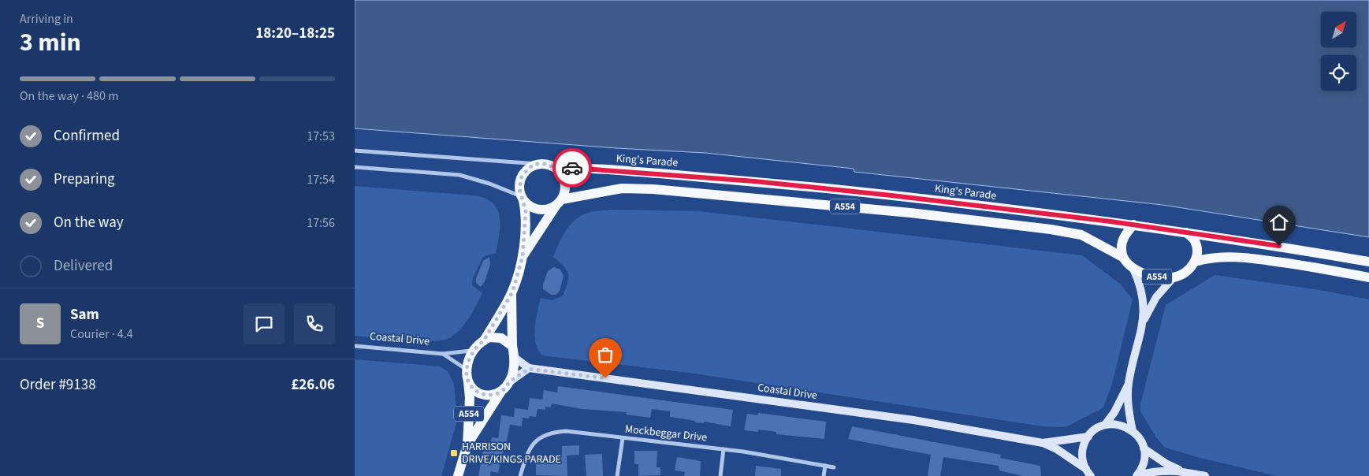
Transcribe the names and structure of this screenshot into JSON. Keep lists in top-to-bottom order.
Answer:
{
  "streets": {
    "main road": ["King's Parade", "A554"],
    "street": ["Coastal Drive", "Mockbeggar Drive"]
  },
  "crossings": [
    ["King's Parade", "A554"],
    ["A554", "Coastal Drive"]
  ],
  "places": {
    "transit": ["HARRISON DRIVE/KINGS PARADE"]
  },
  "north": "top right",
  "page": {
    "heading": ["3 min", "Arriving in", "18:20–18:25"],
    "panel": [
      "Sam",
      "Courier · 4.4",
      "Order #9138",
      "£26.06"
    ],
    "bar": "On the way · 480 m",
    "list": [
      ["Confirmed", "17:53"],
      ["Preparing", "17:54"],
      ["On the way", "17:56"],
      "Delivered"
    ],
    "round": "S"
  }
}
